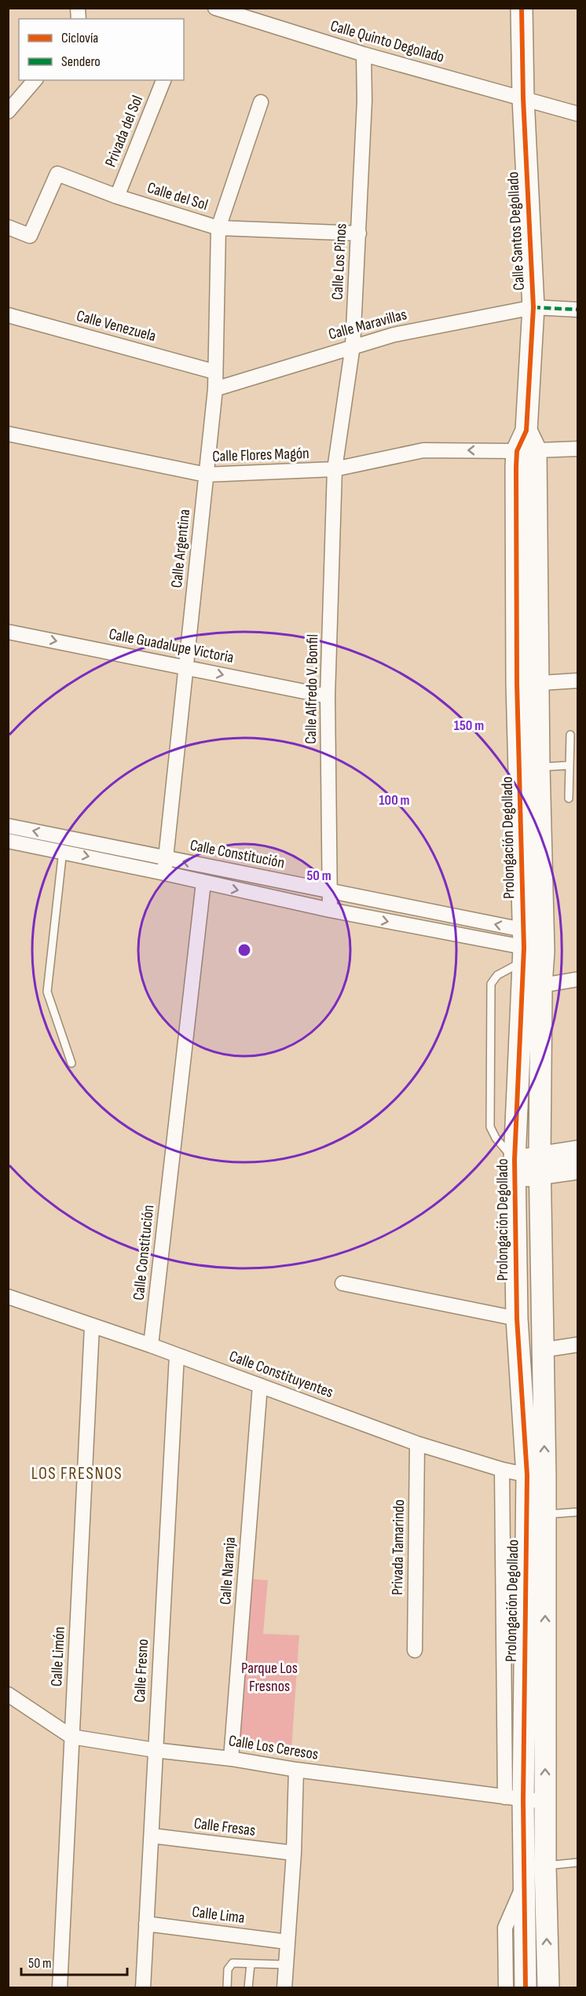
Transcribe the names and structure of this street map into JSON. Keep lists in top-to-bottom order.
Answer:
{
  "streets": {
    "street": [
      "Calle Quinto Degollado",
      "Privada del Sol",
      "Calle del Sol",
      "Calle Santos Degollado",
      "Calle Los Pinos",
      "Calle Maravillas",
      "Calle Venezuela",
      "Calle Flores Magón",
      "Calle Argentina",
      "Calle Guadalupe Victoria",
      "Calle Alfredo V. Bonfil",
      "Prolongación Degollado",
      "Calle Constitución",
      "Calle Constituyentes",
      "Privada Tamarindo",
      "Calle Naranja",
      "Calle Limón",
      "Calle Fresno",
      "Calle Los Ceresos",
      "Calle Fresas",
      "Calle Lima"
    ]
  },
  "crossings": [
    ["Calle Quinto Degollado", "Calle Santos Degollado"],
    ["Calle Quinto Degollado", "Calle Los Pinos"],
    ["Privada del Sol", "Calle del Sol"],
    ["Calle del Sol", "Calle Los Pinos"],
    ["Calle del Sol", "Calle Argentina"],
    ["Calle Santos Degollado", "Calle Maravillas"],
    ["Calle Santos Degollado", "Calle Flores Magón"],
    ["Calle Santos Degollado", "Prolongación Degollado"],
    ["Calle Los Pinos", "Calle Maravillas"],
    ["Calle Los Pinos", "Calle Flores Magón"],
    ["Calle Los Pinos", "Calle Alfredo V. Bonfil"],
    ["Calle Maravillas", "Calle Argentina"],
    ["Calle Venezuela", "Calle Argentina"],
    ["Calle Flores Magón", "Calle Argentina"],
    ["Calle Flores Magón", "Calle Alfredo V. Bonfil"],
    ["Calle Flores Magón", "Prolongación Degollado"],
    ["Calle Argentina", "Calle Guadalupe Victoria"],
    ["Calle Argentina", "Calle Constitución"],
    ["Calle Guadalupe Victoria", "Calle Alfredo V. Bonfil"],
    ["Calle Alfredo V. Bonfil", "Calle Constitución"],
    ["Prolongación Degollado", "Calle Constitución"],
    ["Prolongación Degollado", "Calle Constituyentes"],
    ["Prolongación Degollado", "Calle Los Ceresos"],
    ["Calle Constitución", "Calle Constituyentes"],
    ["Calle Constituyentes", "Privada Tamarindo"],
    ["Calle Constituyentes", "Calle Naranja"],
    ["Calle Constituyentes", "Calle Limón"],
    ["Calle Constituyentes", "Calle Fresno"],
    ["Calle Naranja", "Calle Los Ceresos"],
    ["Calle Limón", "Calle Los Ceresos"],
    ["Calle Fresno", "Calle Los Ceresos"],
    ["Calle Fresno", "Calle Fresas"],
    ["Calle Fresno", "Calle Lima"]
  ],
  "one_way": ["Calle Guadalupe Victoria"],
  "districts": ["LOS FRESNOS"],
  "parks": ["Parque Los Fresnos"],
  "legend": ["Ciclovía", "Sendero"],
  "scale_bar": "50 m",
  "rings": ["150 m", "100 m", "50 m"]
}
